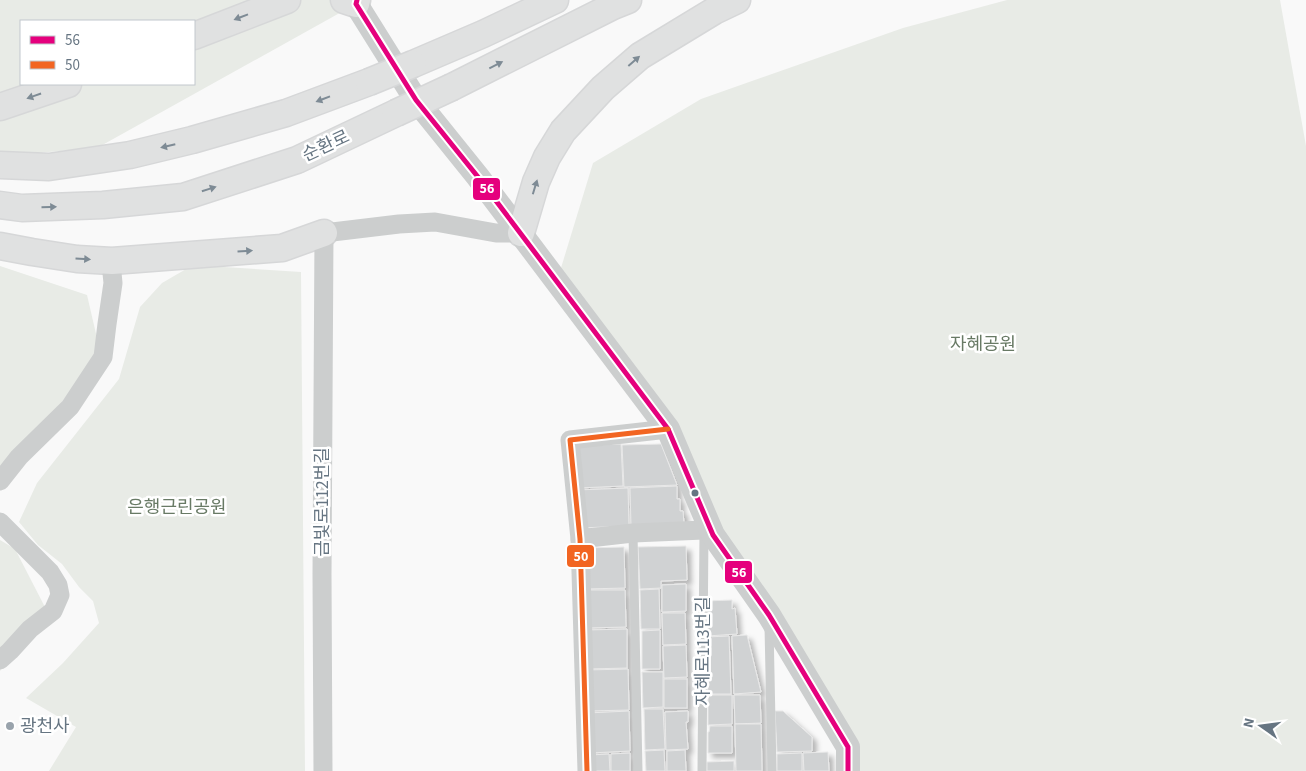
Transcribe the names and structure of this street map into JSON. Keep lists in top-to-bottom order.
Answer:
{
  "streets": {
    "main road": ["순환로"],
    "street": ["금빛로112번길"],
    "lane": ["자혜로113번길"]
  },
  "parks": ["자혜공원", "은행근린공원"],
  "places": ["광천사"],
  "lines": ["transit line 56", "transit line 50"],
  "legend": ["56", "50"],
  "north": "left"
}
